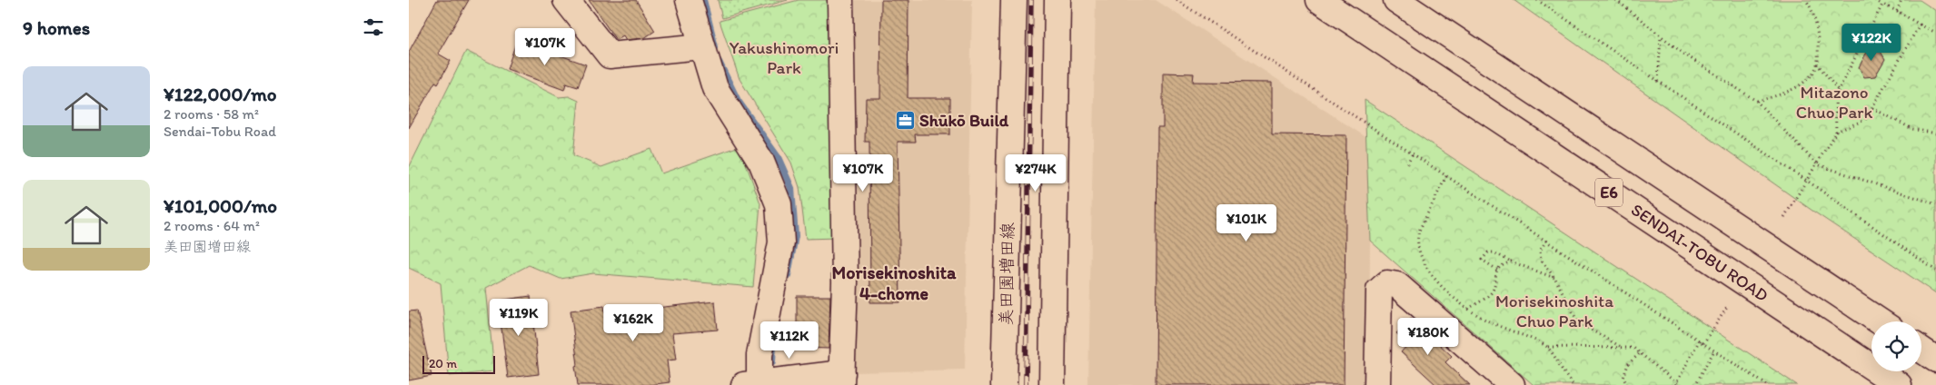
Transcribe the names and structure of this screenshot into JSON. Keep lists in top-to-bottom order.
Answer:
{
  "streets": {
    "main road": ["E6", "SENDAI-TOBU ROAD", "美田園増田線"]
  },
  "districts": ["Morisekinoshita 4-chome"],
  "parks": ["Yakushinomori Park", "Mitazono Chuo Park", "Morisekinoshita Chuo Park"],
  "places": {
    "office": ["Shūkō Build"]
  },
  "scale_bar": "20 m",
  "page": {
    "heading": "9 homes",
    "price": [
      "¥122K",
      "¥107K",
      "¥107K",
      "¥274K",
      "¥101K",
      "¥119K",
      "¥162K",
      "¥180K",
      "¥112K"
    ],
    "list": [
      {
        "name": "¥122,000/mo",
        "note": "2 rooms · 58 m² · Sendai-Tobu Road"
      },
      {
        "name": "¥101,000/mo",
        "note": "2 rooms · 64 m² · 美田園増田線"
      }
    ],
    "scale": "20 m"
  }
}
